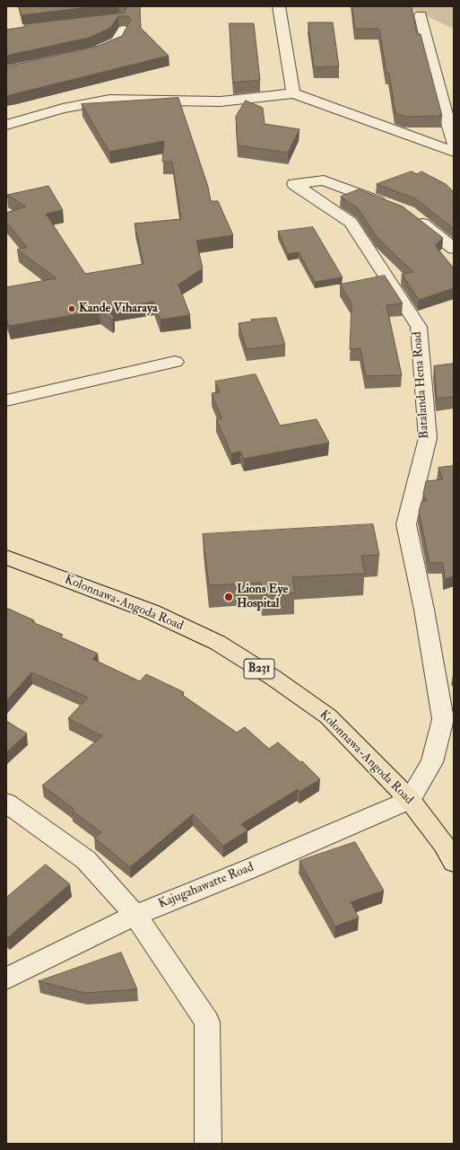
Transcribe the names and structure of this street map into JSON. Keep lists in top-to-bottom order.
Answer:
{
  "streets": {
    "main road": ["Kolonnawa-Angoda Road", "B231"],
    "street": ["Batalanda Hena Road", "Kajugahawatte Road"]
  },
  "crossings": [
    ["Batalanda Hena Road", "Kolonnawa-Angoda Road"],
    ["Batalanda Hena Road", "Kajugahawatte Road"],
    ["Kolonnawa-Angoda Road", "Kajugahawatte Road"]
  ],
  "places": ["Kande Viharaya", "Lions Eye Hospital"]
}
